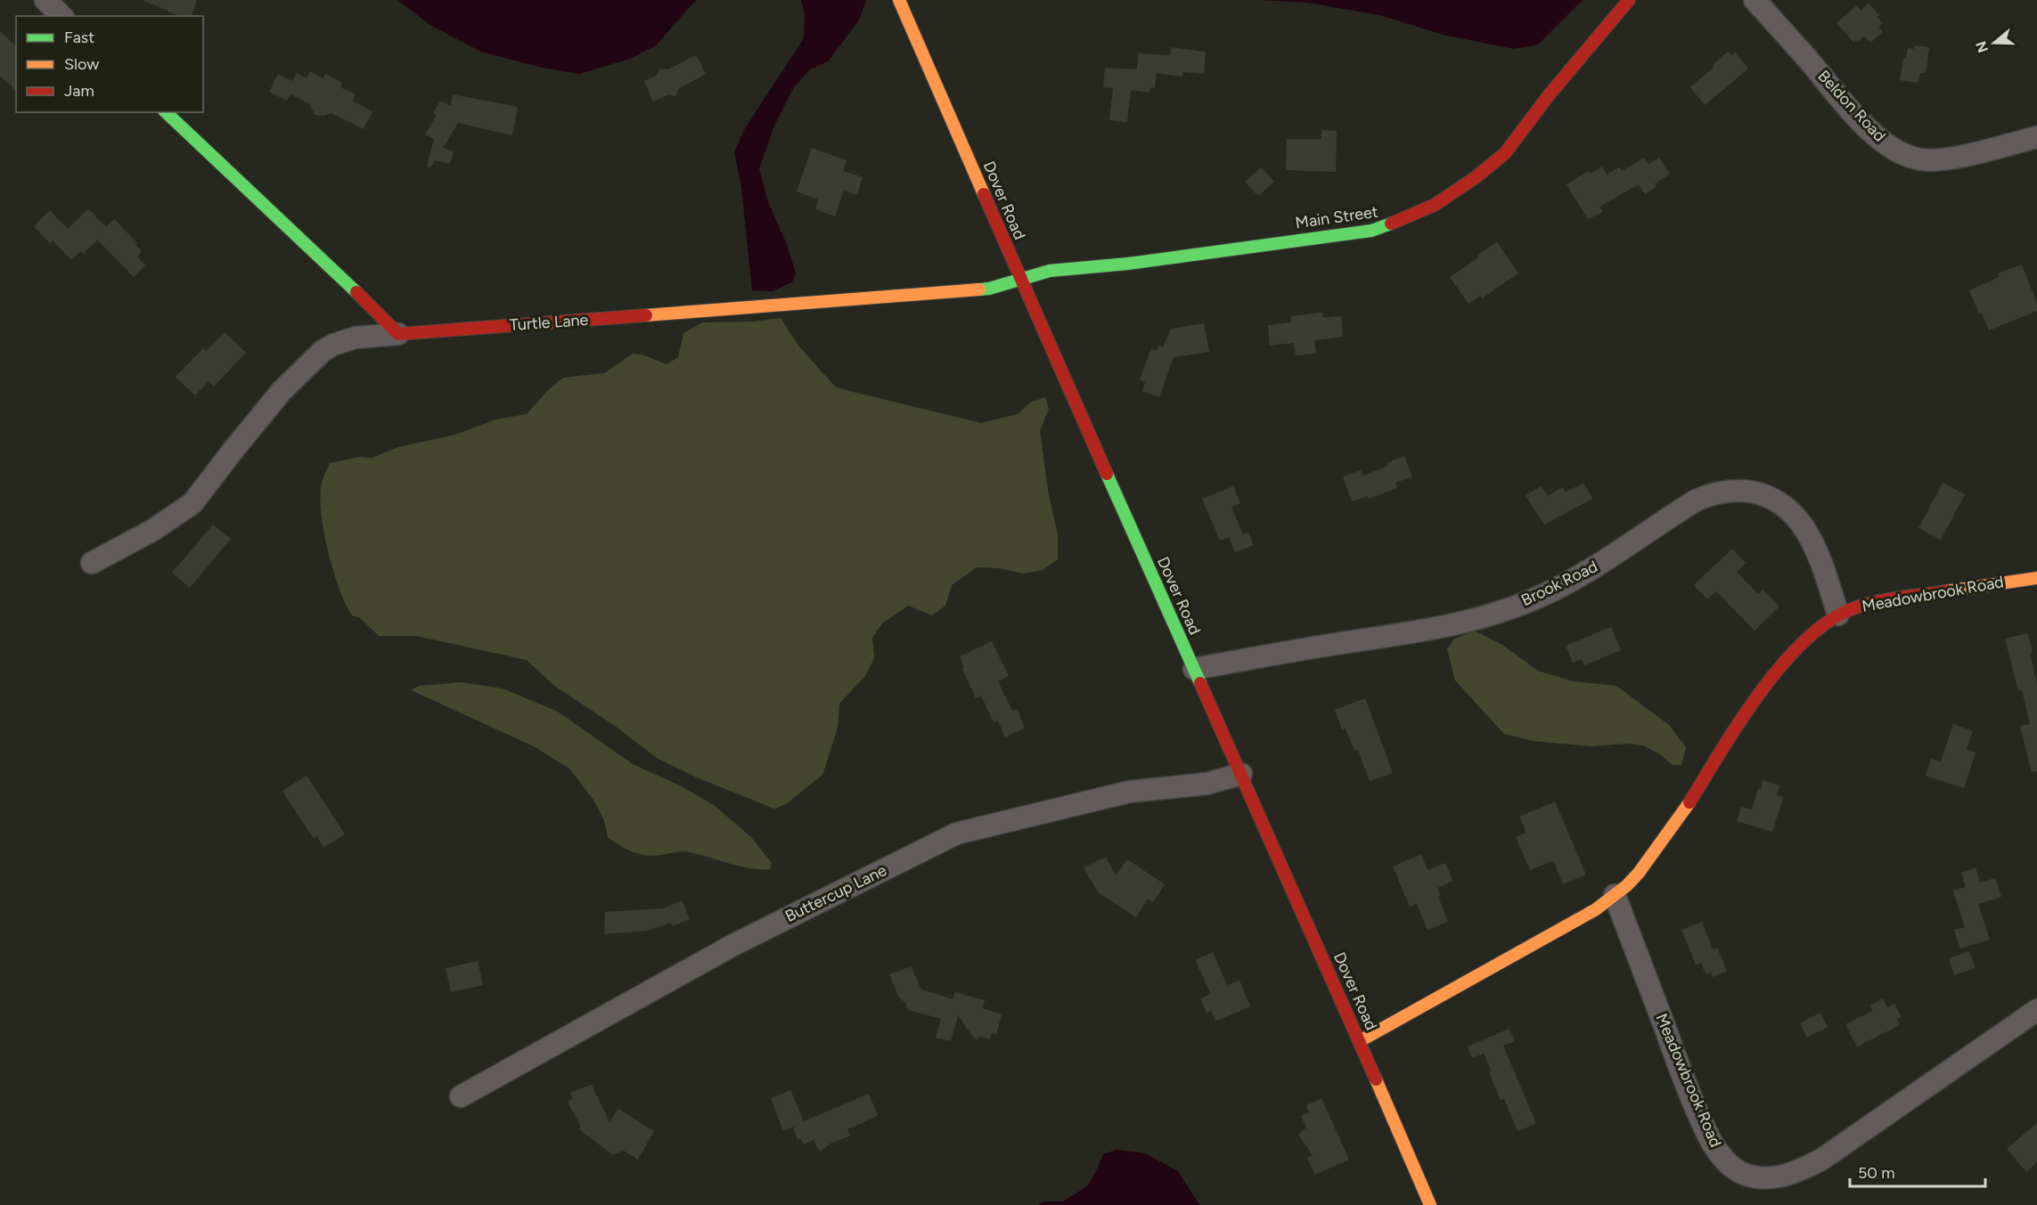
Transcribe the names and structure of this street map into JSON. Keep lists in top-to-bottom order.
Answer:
{
  "streets": {
    "street": [
      "Beldon Road",
      "Dover Road",
      "Main Street",
      "Turtle Lane",
      "Brook Road",
      "Meadowbrook Road",
      "Buttercup Lane"
    ]
  },
  "crossings": [
    ["Dover Road", "Main Street"],
    ["Dover Road", "Turtle Lane"],
    ["Dover Road", "Brook Road"],
    ["Dover Road", "Meadowbrook Road"],
    ["Dover Road", "Buttercup Lane"],
    ["Main Street", "Turtle Lane"],
    ["Brook Road", "Meadowbrook Road"]
  ],
  "legend": ["Fast", "Slow", "Jam"],
  "scale_bar": "50 m",
  "north": "left"
}
